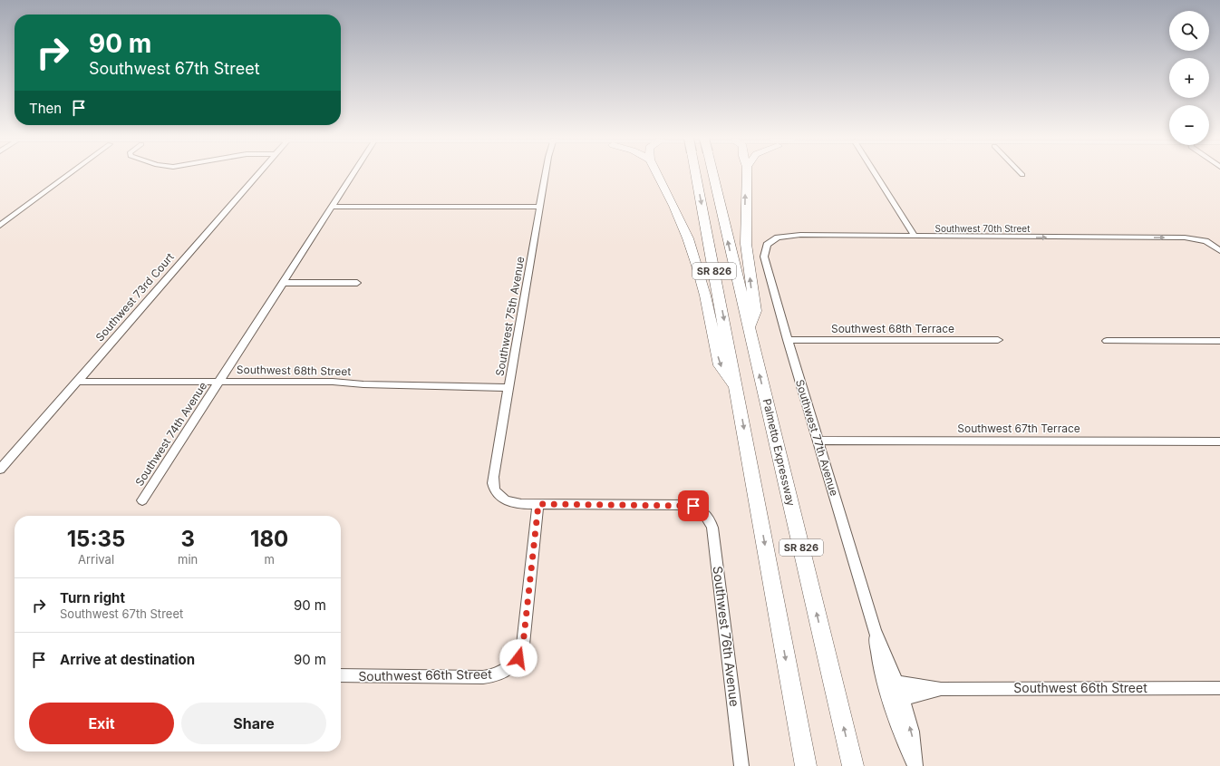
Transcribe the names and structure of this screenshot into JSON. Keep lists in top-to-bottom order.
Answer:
{
  "streets": {
    "highway": ["SR 826", "Palmetto Expressway"],
    "street": [
      "Southwest 70th Street",
      "Southwest 73rd Court",
      "Southwest 75th Avenue",
      "Southwest 68th Terrace",
      "Southwest 68th Street",
      "Southwest 67th Terrace",
      "Southwest 74th Avenue",
      "Southwest 77th Avenue",
      "Southwest 76th Avenue",
      "Southwest 66th Street"
    ]
  },
  "crossings": [
    ["Southwest 70th Street", "Southwest 77th Avenue"],
    ["Southwest 73rd Court", "Southwest 68th Street"],
    ["Southwest 75th Avenue", "Southwest 68th Street"],
    ["Southwest 75th Avenue", "Southwest 76th Avenue"],
    ["Southwest 75th Avenue", "Southwest 66th Street"],
    ["Southwest 68th Terrace", "Southwest 77th Avenue"],
    ["Southwest 68th Street", "Southwest 74th Avenue"],
    ["Southwest 67th Terrace", "Southwest 77th Avenue"],
    ["Southwest 77th Avenue", "Southwest 66th Street"],
    ["Southwest 76th Avenue", "Southwest 66th Street"]
  ],
  "one_way": ["Southwest 70th Street"],
  "page": {
    "map_buttons": ["+", "−"],
    "turn": ["90 m", "Southwest 67th Street"],
    "then": "Then",
    "eta": [
      "15:35",
      "Arrival",
      "3",
      "min",
      "180",
      "m"
    ],
    "list": [
      {
        "name": "Turn right",
        "note": "Southwest 67th Street",
        "value": "90 m"
      },
      {
        "name": "Arrive at destination",
        "value": "90 m"
      }
    ],
    "buttons": ["Exit", "Share"]
  }
}
